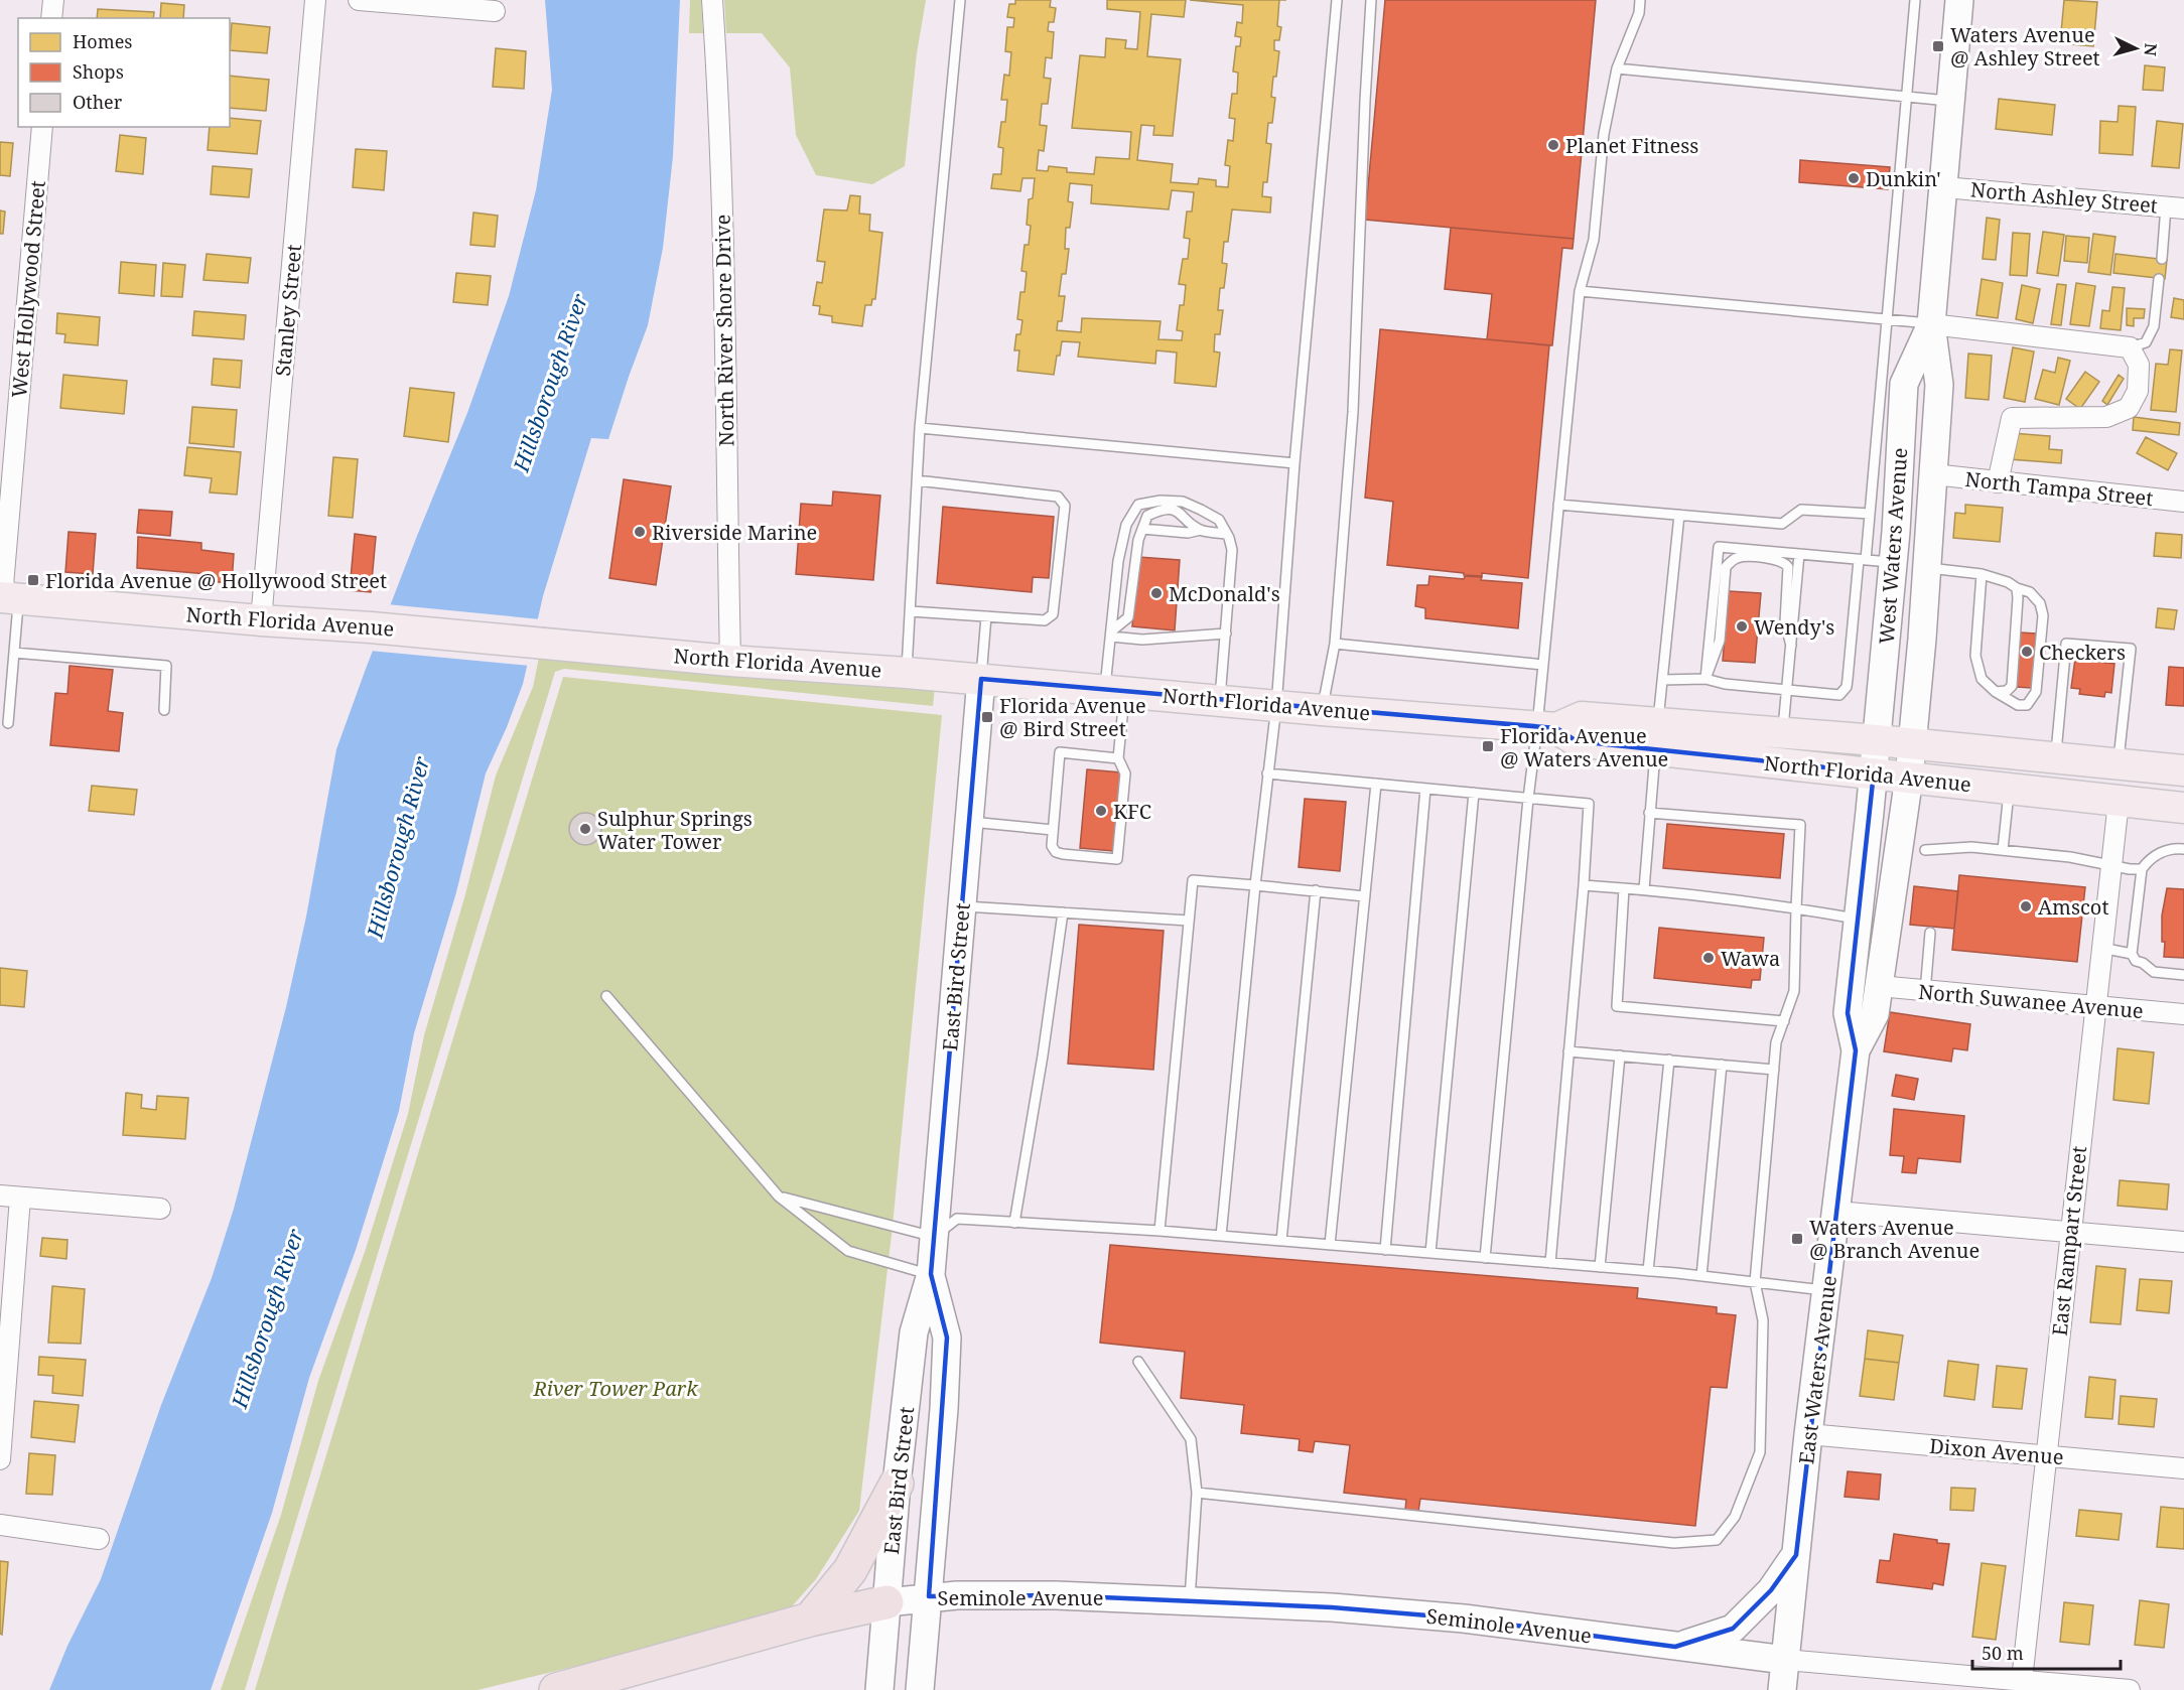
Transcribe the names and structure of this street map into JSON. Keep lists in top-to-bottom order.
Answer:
{
  "streets": {
    "main road": [
      "West Waters Avenue",
      "North Florida Avenue",
      "East Bird Street",
      "East Waters Avenue",
      "Seminole Avenue"
    ],
    "street": [
      "North Ashley Street",
      "West Hollywood Street",
      "Stanley Street",
      "North River Shore Drive",
      "North Tampa Street",
      "North Suwanee Avenue",
      "East Rampart Street",
      "Dixon Avenue"
    ]
  },
  "crossings": [
    ["North Ashley Street", "West Waters Avenue"],
    ["West Hollywood Street", "North Florida Avenue"],
    ["Stanley Street", "North Florida Avenue"],
    ["North River Shore Drive", "North Florida Avenue"],
    ["North Tampa Street", "West Waters Avenue"],
    ["West Waters Avenue", "North Florida Avenue"],
    ["West Waters Avenue", "East Waters Avenue"],
    ["North Florida Avenue", "East Bird Street"],
    ["North Florida Avenue", "East Rampart Street"],
    ["North Florida Avenue", "East Waters Avenue"],
    ["East Bird Street", "Seminole Avenue"],
    ["North Suwanee Avenue", "East Rampart Street"],
    ["North Suwanee Avenue", "East Waters Avenue"],
    ["East Rampart Street", "Dixon Avenue"],
    ["East Rampart Street", "Seminole Avenue"],
    ["East Waters Avenue", "Dixon Avenue"],
    ["East Waters Avenue", "Seminole Avenue"]
  ],
  "water": ["Hillsborough River"],
  "parks": ["River Tower Park"],
  "places": {
    "transit": [
      "Waters Avenue @ Ashley Street",
      "Florida Avenue @ Hollywood Street",
      "Florida Avenue @ Bird Street",
      "Florida Avenue @ Waters Avenue",
      "Waters Avenue @ Branch Avenue"
    ],
    "other": [
      "Planet Fitness",
      "Dunkin'",
      "Riverside Marine",
      "McDonald's",
      "Wendy's",
      "Checkers",
      "KFC",
      "Sulphur Springs Water Tower",
      "Amscot",
      "Wawa"
    ]
  },
  "legend": ["Homes", "Shops", "Other"],
  "scale_bar": "50 m",
  "north": "right"
}
